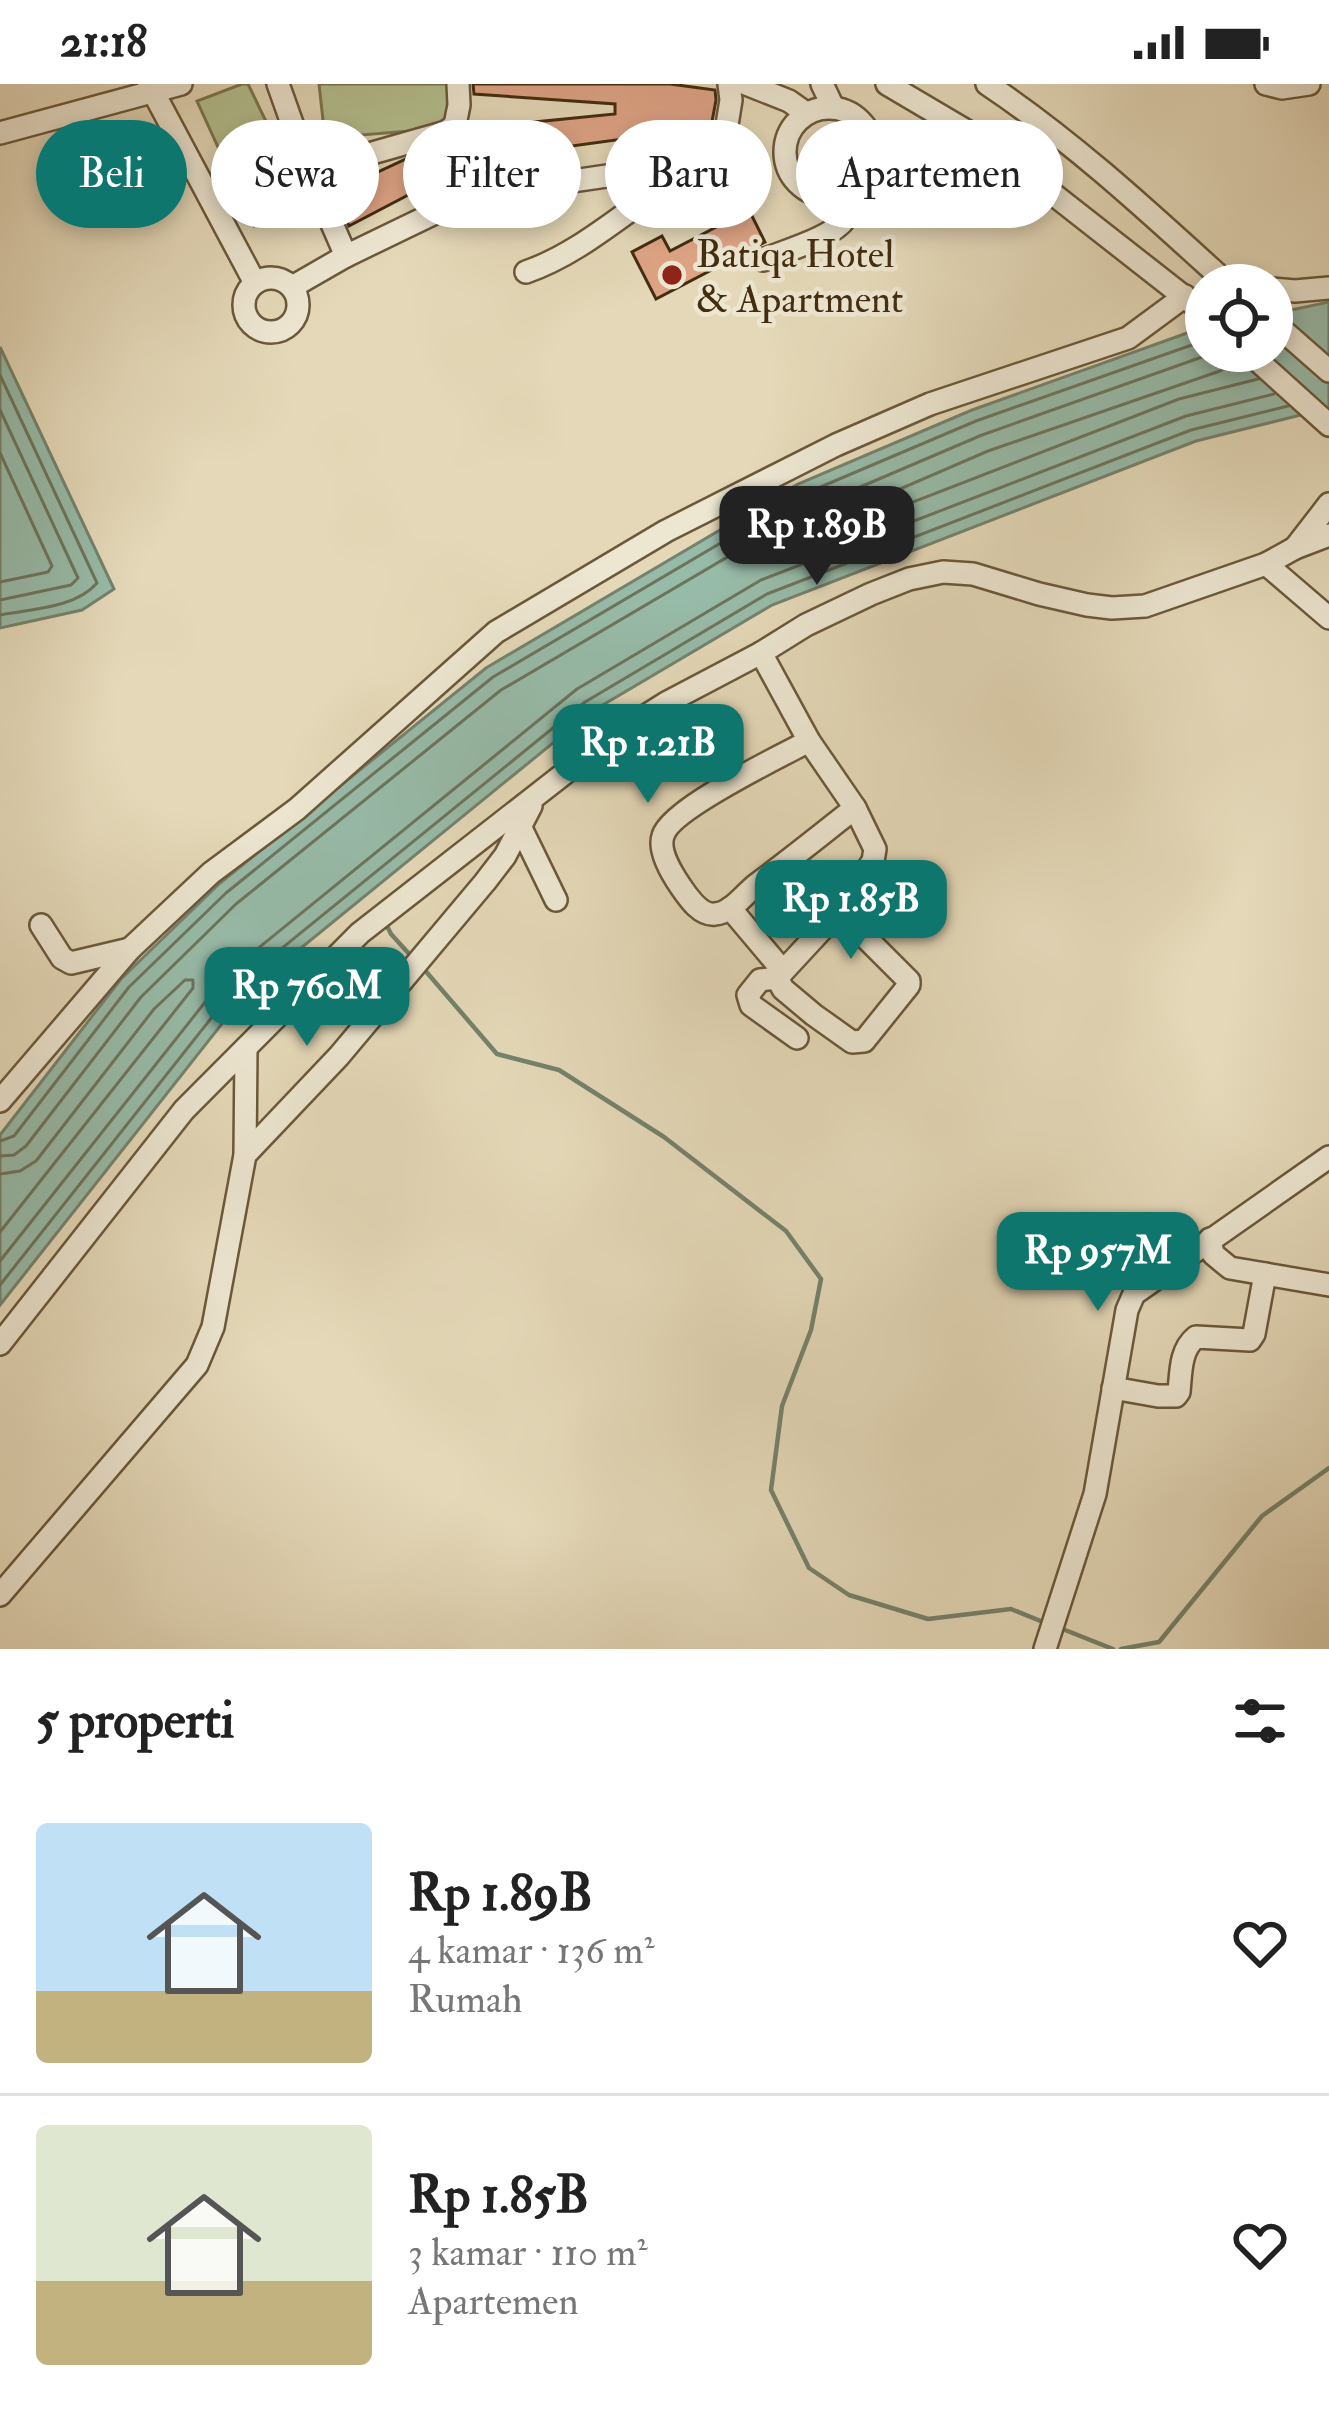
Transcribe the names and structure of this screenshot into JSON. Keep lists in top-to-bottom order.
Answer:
{
  "places": ["Batiqa Hotel & Apartment"],
  "page": {
    "status": "21:18",
    "chip": [
      "Beli",
      "Sewa",
      "Filter",
      "Baru",
      "Apartemen"
    ],
    "price": [
      "Rp 1.89B",
      "Rp 1.21B",
      "Rp 1.85B",
      "Rp 760M",
      "Rp 957M"
    ],
    "heading": "5 properti",
    "list": [
      {
        "name": "Rp 1.89B",
        "note": "4 kamar · 136 m² · Rumah"
      },
      {
        "name": "Rp 1.85B",
        "note": "3 kamar · 110 m² · Apartemen"
      }
    ]
  }
}
